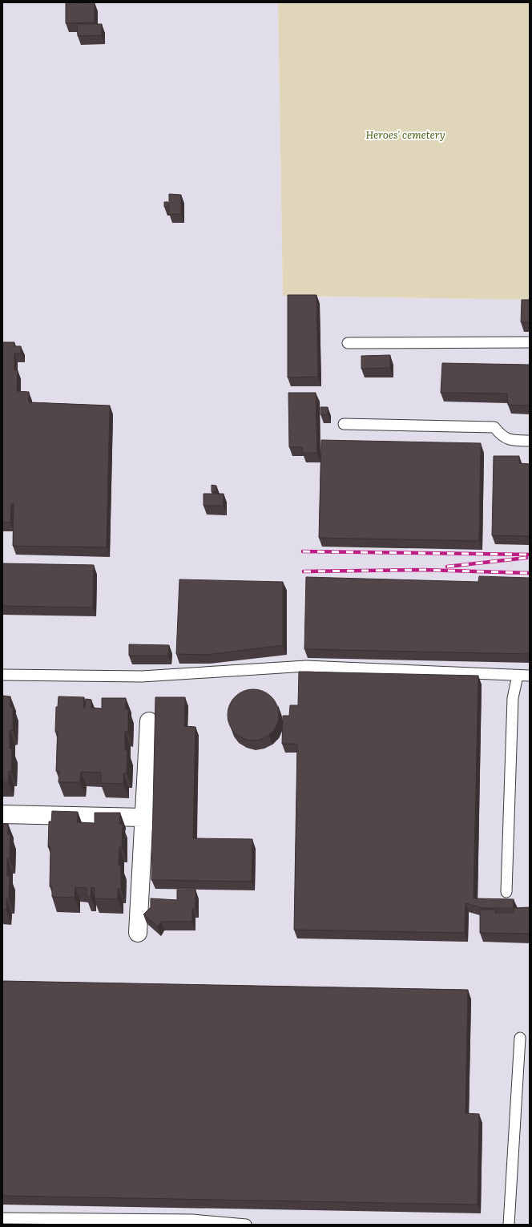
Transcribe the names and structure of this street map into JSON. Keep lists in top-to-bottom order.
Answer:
{
  "parks": ["Heroes' cemetery"]
}
